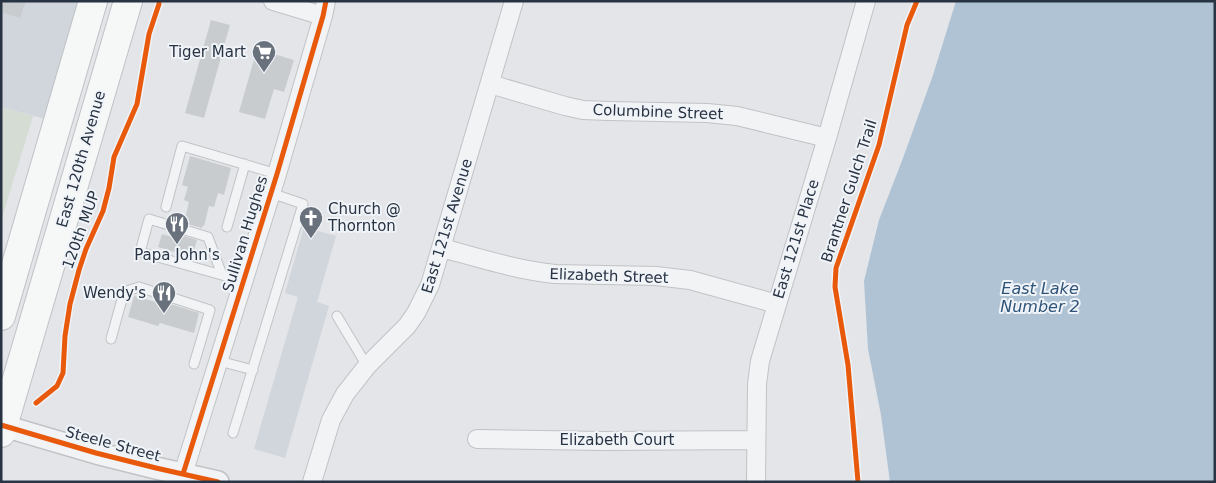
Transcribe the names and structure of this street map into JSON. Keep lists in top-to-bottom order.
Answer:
{
  "streets": {
    "main road": ["East 120th Avenue"],
    "street": [
      "Columbine Street",
      "East 121st Avenue",
      "Sullivan Hughes",
      "East 121st Place",
      "Elizabeth Street",
      "Elizabeth Court",
      "Steele Street"
    ],
    "cycle path": ["Brantner Gulch Trail", "120th MUP"]
  },
  "crossings": [
    ["Columbine Street", "East 121st Avenue"],
    ["Columbine Street", "East 121st Place"],
    ["East 120th Avenue", "Steele Street"],
    ["East 121st Avenue", "Elizabeth Street"],
    ["Sullivan Hughes", "Steele Street"],
    ["East 121st Place", "Elizabeth Street"],
    ["East 121st Place", "Elizabeth Court"]
  ],
  "water": ["East Lake Number 2"],
  "places": {
    "supermarket": ["Tiger Mart"],
    "church": ["Church @ Thornton"],
    "restaurant": ["Papa John's", "Wendy's"]
  }
}
